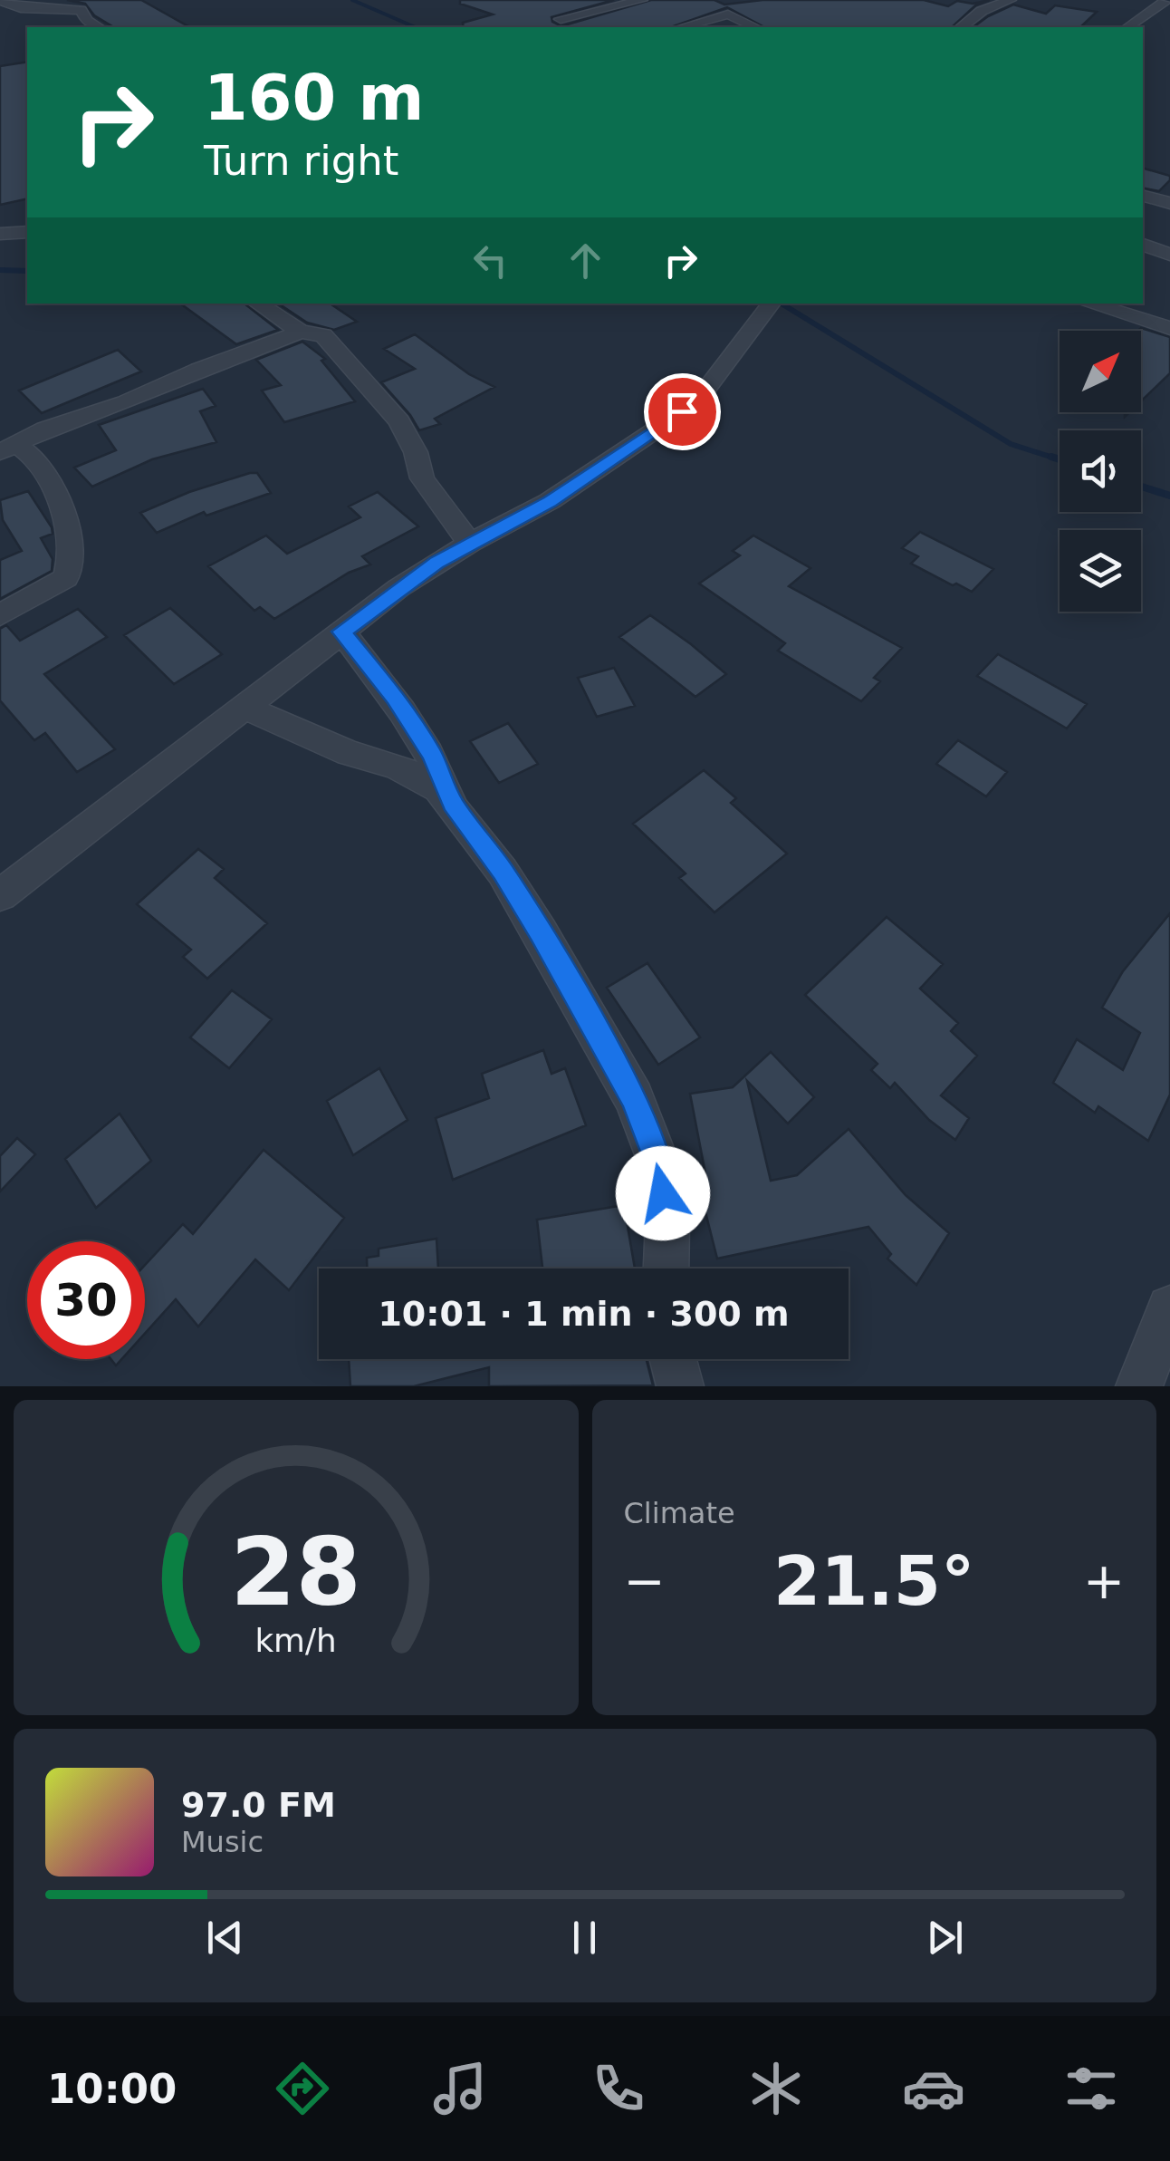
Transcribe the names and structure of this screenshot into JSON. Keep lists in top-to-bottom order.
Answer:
{
  "north": "top right",
  "page": {
    "turn": ["160 m", "Turn right"],
    "limit": "30",
    "trip": "10:01 · 1 min · 300 m",
    "tile": "Climate",
    "heat": ["−", "21.5°", "+"],
    "song": ["97.0 FM", "Music"],
    "tabs": "10:00",
    "gauge": ["28", "km/h"]
  }
}
